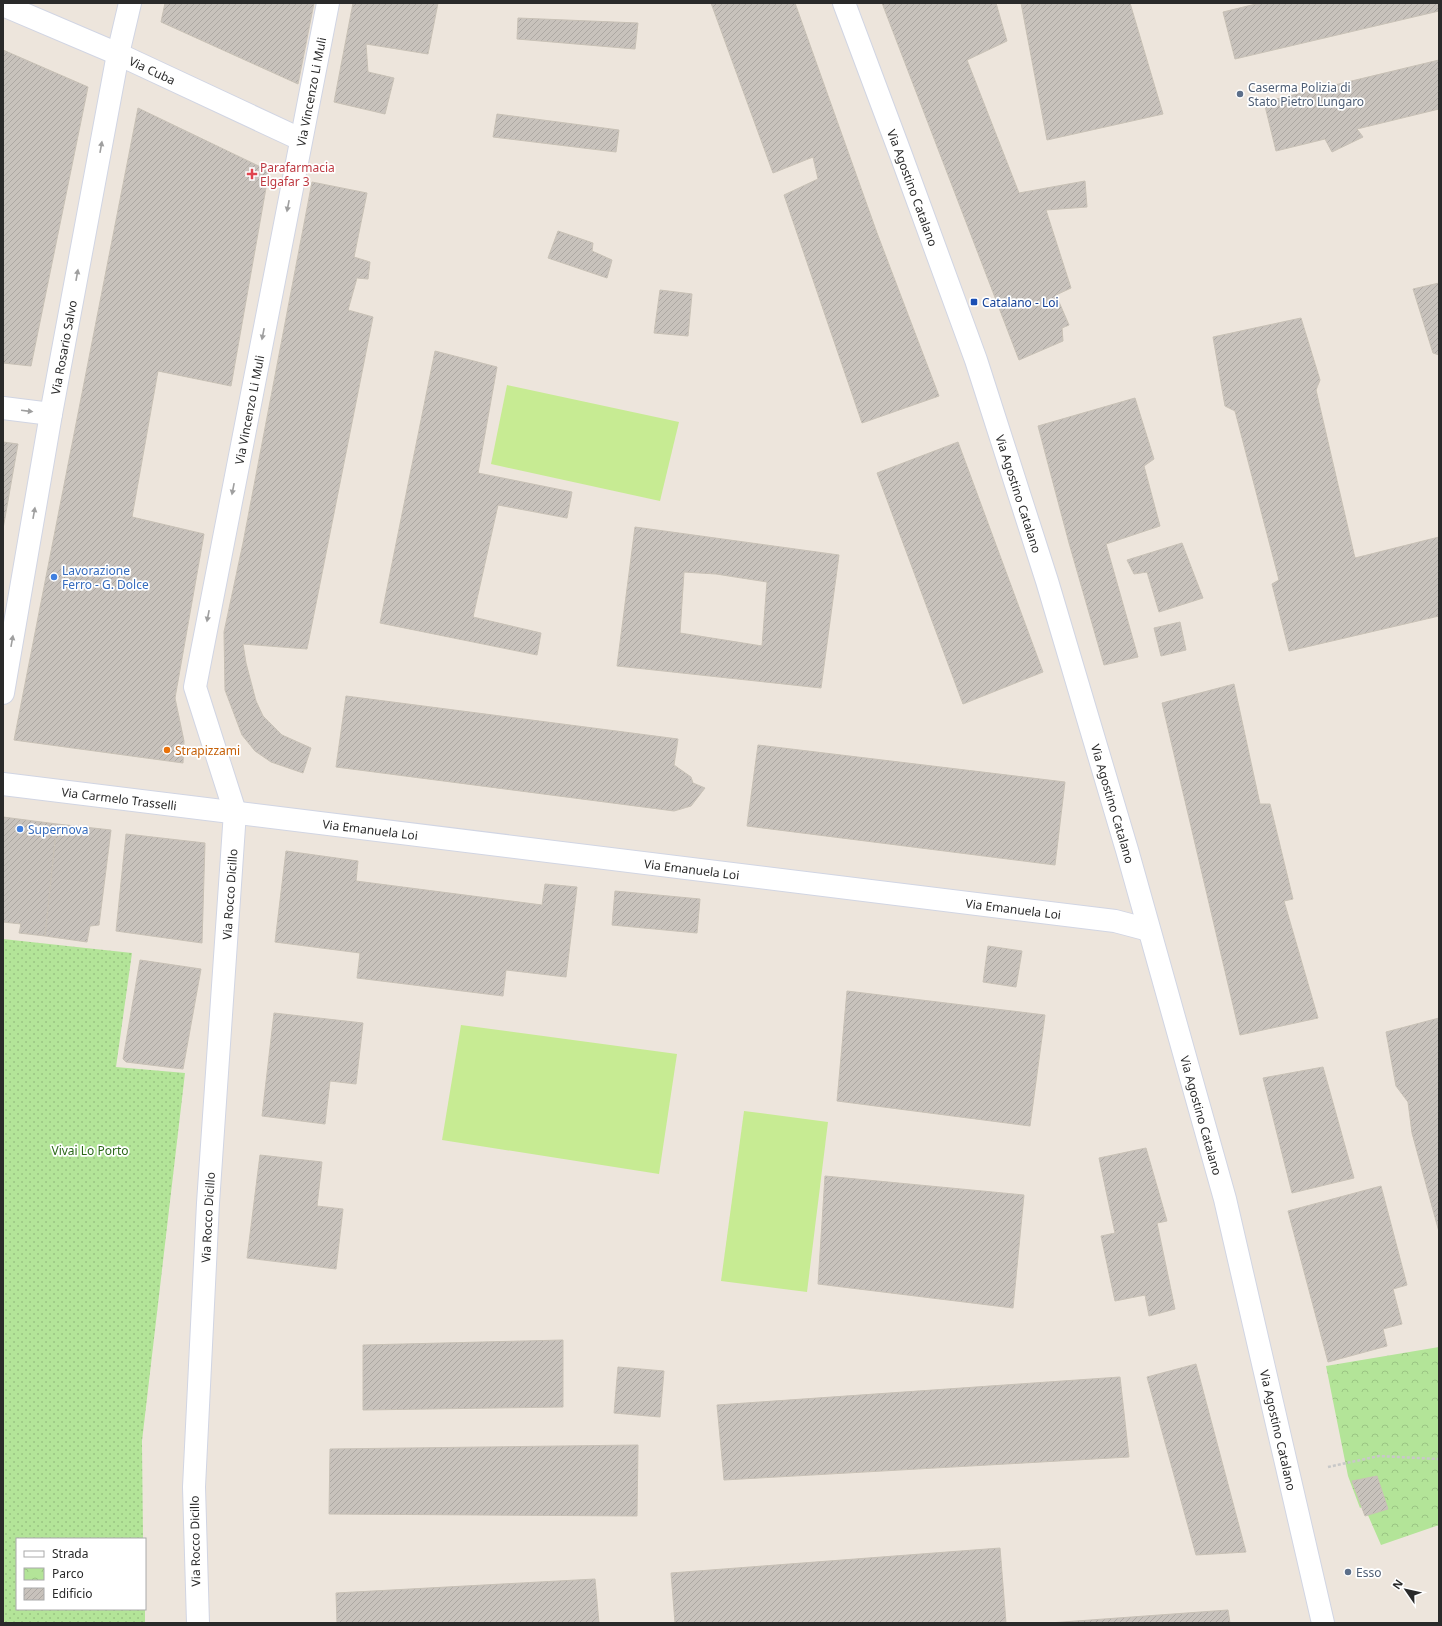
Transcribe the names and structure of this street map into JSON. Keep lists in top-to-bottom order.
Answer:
{
  "streets": {
    "street": [
      "Via Cuba",
      "Via Vincenzo Li Muli",
      "Via Agostino Catalano",
      "Via Rosario Salvo",
      "Via Carmelo Trasselli",
      "Via Emanuela Loi",
      "Via Rocco Dicillo"
    ]
  },
  "crossings": [
    ["Via Cuba", "Via Vincenzo Li Muli"],
    ["Via Cuba", "Via Rosario Salvo"],
    ["Via Vincenzo Li Muli", "Via Carmelo Trasselli"],
    ["Via Vincenzo Li Muli", "Via Emanuela Loi"],
    ["Via Vincenzo Li Muli", "Via Rocco Dicillo"],
    ["Via Agostino Catalano", "Via Emanuela Loi"],
    ["Via Carmelo Trasselli", "Via Emanuela Loi"],
    ["Via Carmelo Trasselli", "Via Rocco Dicillo"],
    ["Via Emanuela Loi", "Via Rocco Dicillo"]
  ],
  "one_way": ["Via Vincenzo Li Muli", "Via Rosario Salvo"],
  "parks": ["Vivai Lo Porto"],
  "places": {
    "other": [
      "Caserma Polizia di Stato Pietro Lungaro",
      "Lavorazione Ferro - G. Dolce",
      "Strapizzami",
      "Supernova",
      "Esso"
    ],
    "health": ["Parafarmacia Elgafar 3"],
    "transit": ["Catalano - Loi"]
  },
  "legend": ["Strada", "Parco", "Edificio"],
  "north": "top left"
}
